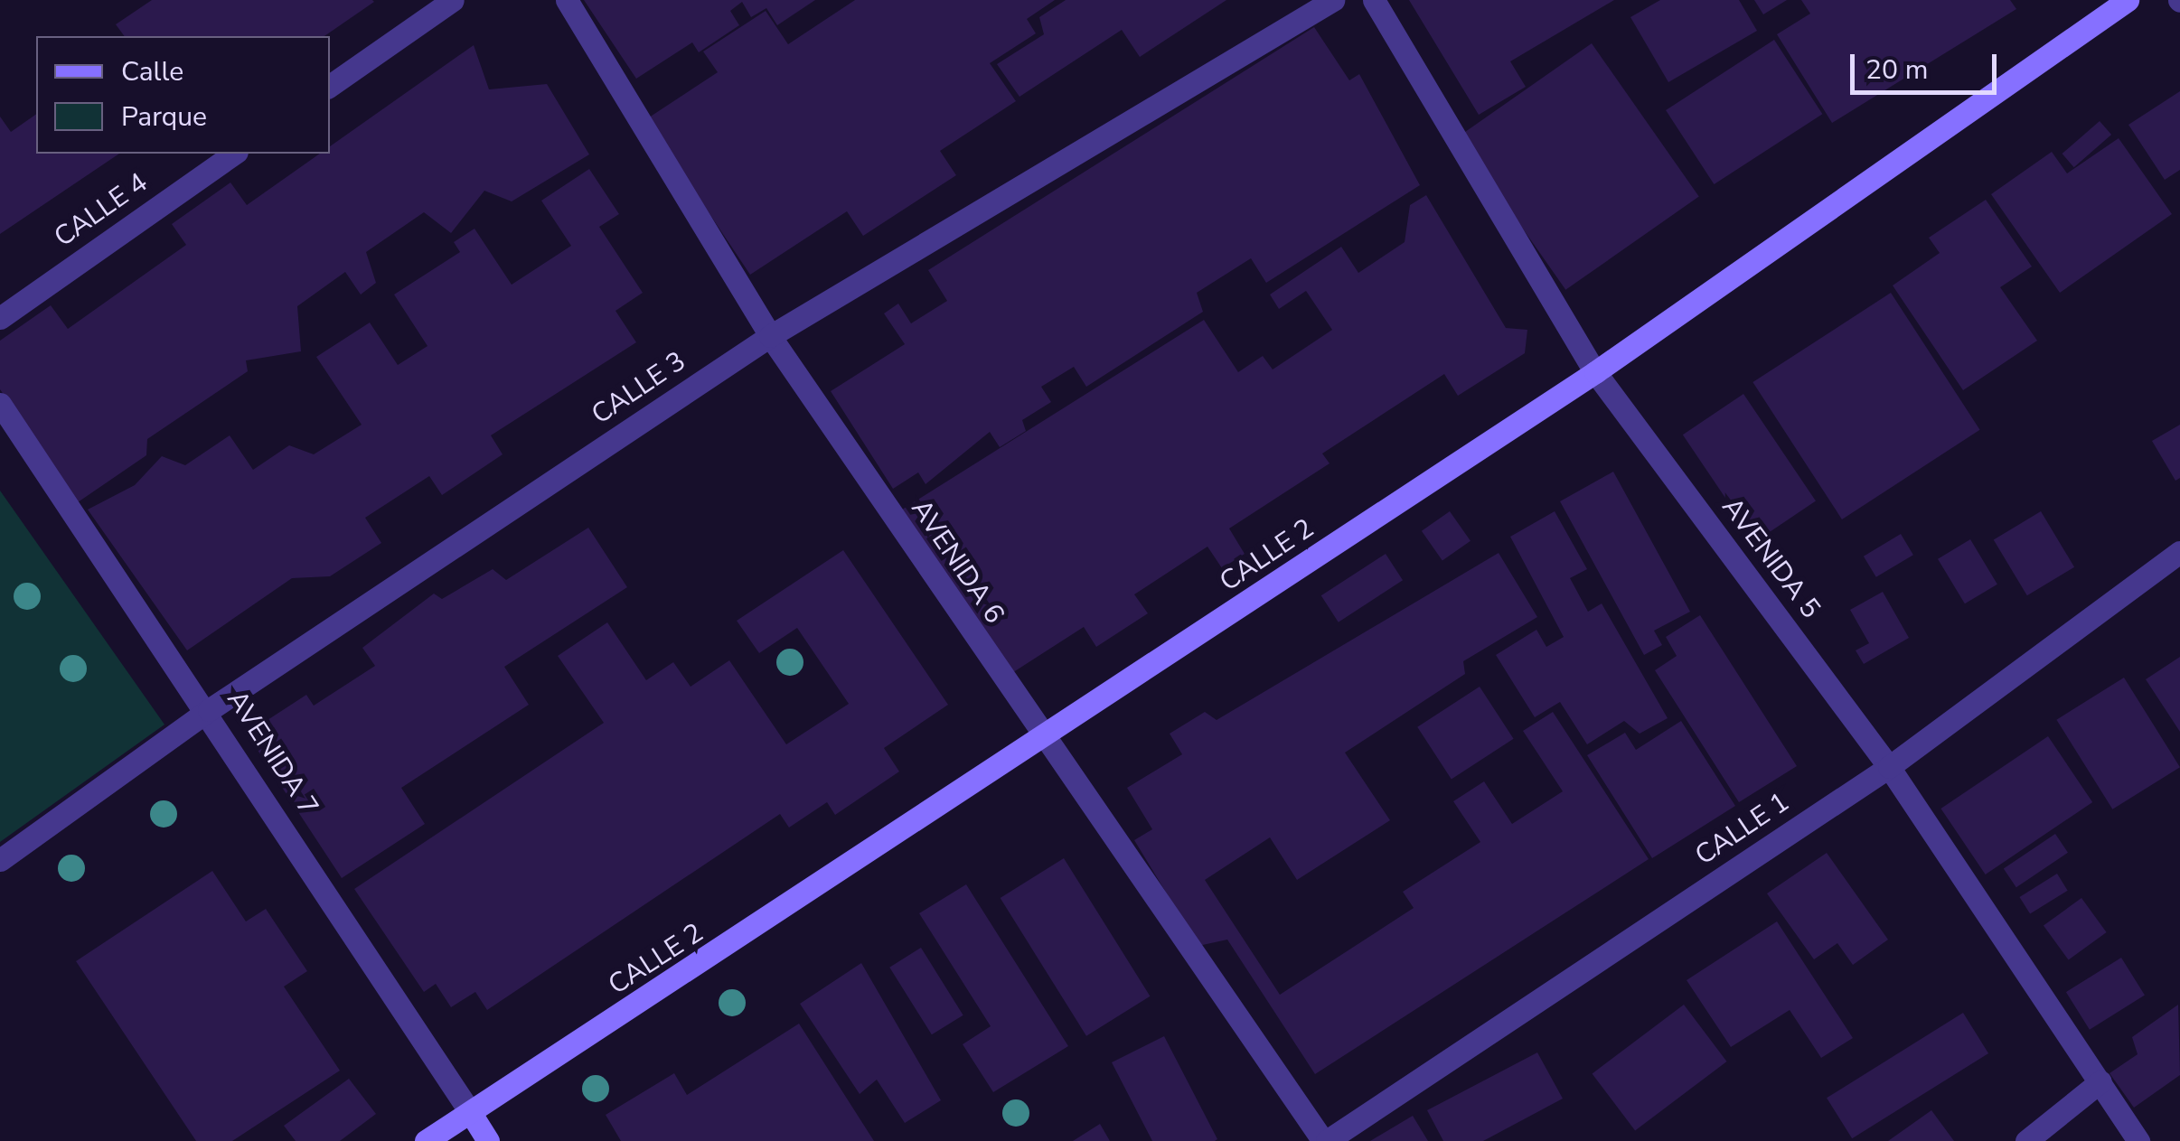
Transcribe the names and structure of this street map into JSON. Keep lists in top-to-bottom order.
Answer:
{
  "streets": {
    "main road": ["CALLE 2", "AVENIDA 7"],
    "street": [
      "CALLE 4",
      "CALLE 3",
      "AVENIDA 5",
      "AVENIDA 6",
      "CALLE 1"
    ]
  },
  "crossings": [
    ["CALLE 3", "AVENIDA 6"],
    ["CALLE 3", "AVENIDA 7"],
    ["CALLE 2", "AVENIDA 5"],
    ["CALLE 2", "AVENIDA 6"],
    ["CALLE 2", "AVENIDA 7"],
    ["AVENIDA 5", "CALLE 1"],
    ["AVENIDA 6", "CALLE 1"]
  ],
  "legend": ["Calle", "Parque"],
  "scale_bar": "20 m"
}
